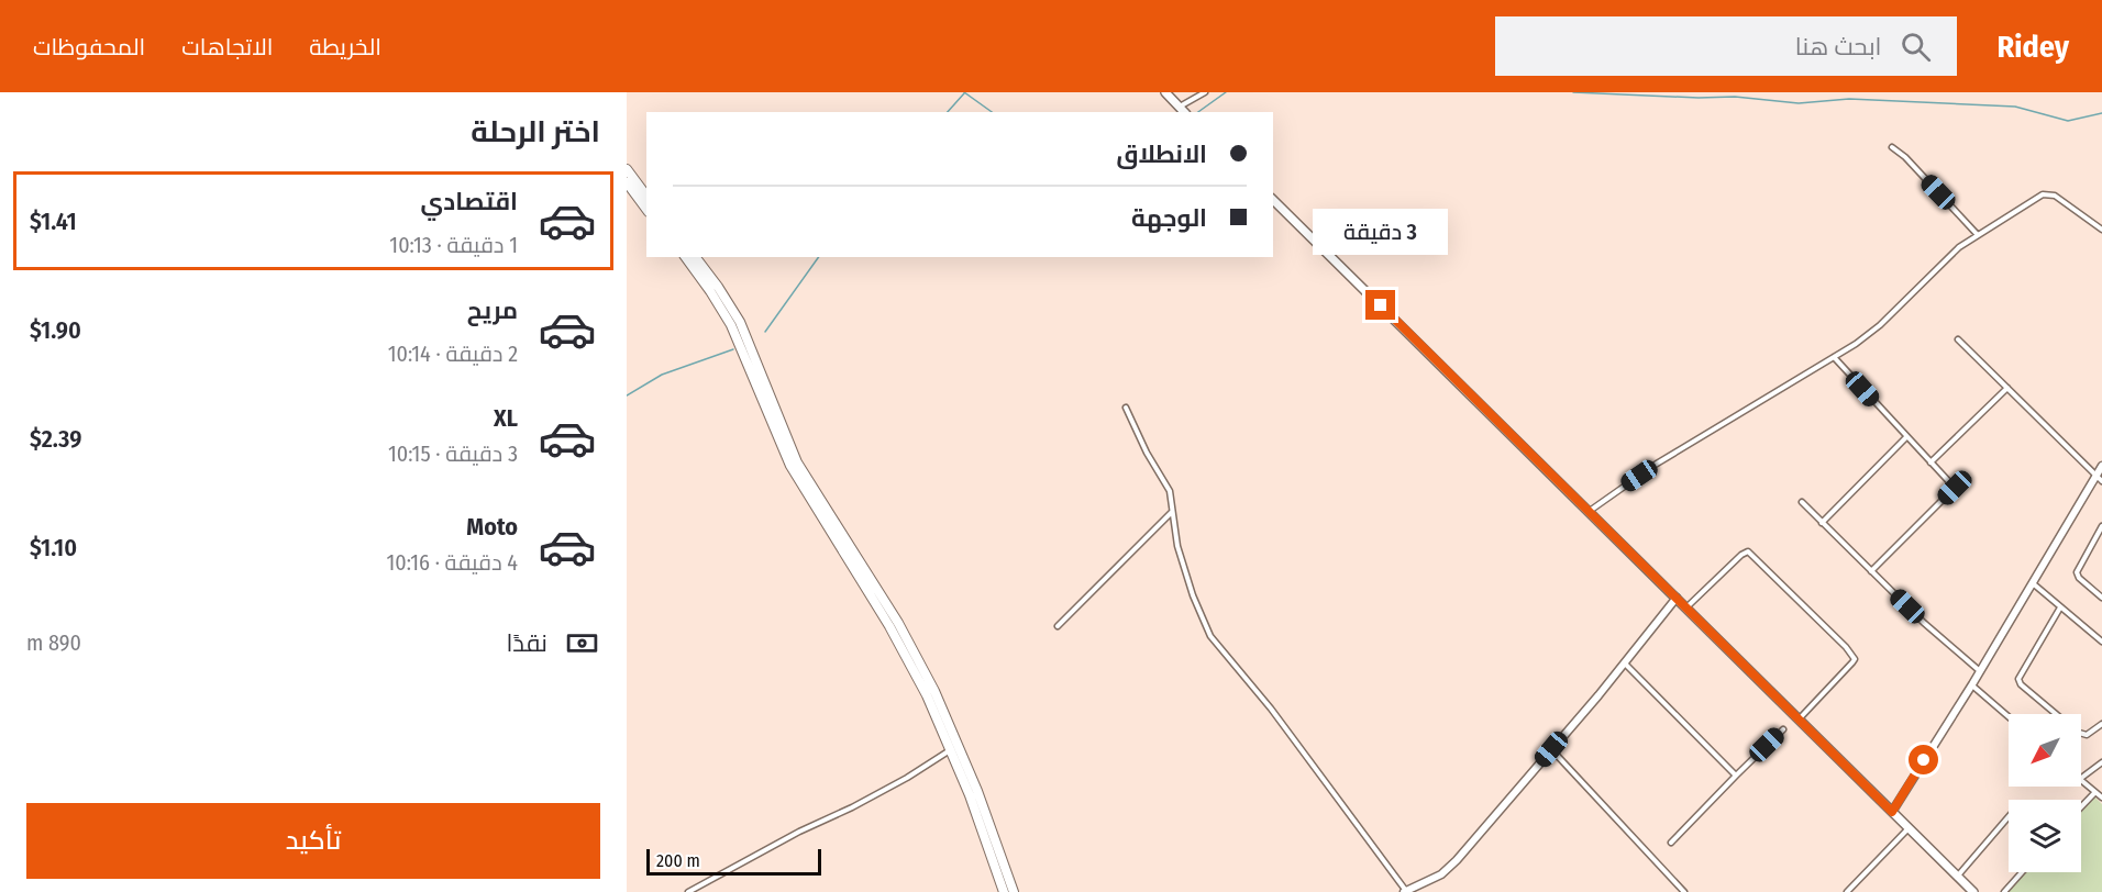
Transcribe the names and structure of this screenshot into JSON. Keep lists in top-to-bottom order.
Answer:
{
  "scale_bar": "200 m",
  "north": "bottom left",
  "page": {
    "header": "Ridey",
    "search": "ابحث هنا",
    "nav": ["الخريطة", "الاتجاهات", "المحفوظات"],
    "heading": "اختر الرحلة",
    "banner": ["الانطلاق", "الوجهة"],
    "list": [
      {
        "name": "اقتصادي",
        "note": "1 دقيقة · 10:13",
        "value": "$1.41"
      },
      {
        "name": "مريح",
        "note": "2 دقيقة · 10:14",
        "value": "$1.90"
      },
      {
        "name": "XL",
        "note": "3 دقيقة · 10:15",
        "value": "$2.39"
      },
      {
        "name": "Moto",
        "note": "4 دقيقة · 10:16",
        "value": "$1.10"
      }
    ],
    "bubble": "3 دقيقة",
    "pay": ["نقدًا", "890 m"],
    "buttons": "تأكيد",
    "scale": "200 m"
  }
}
